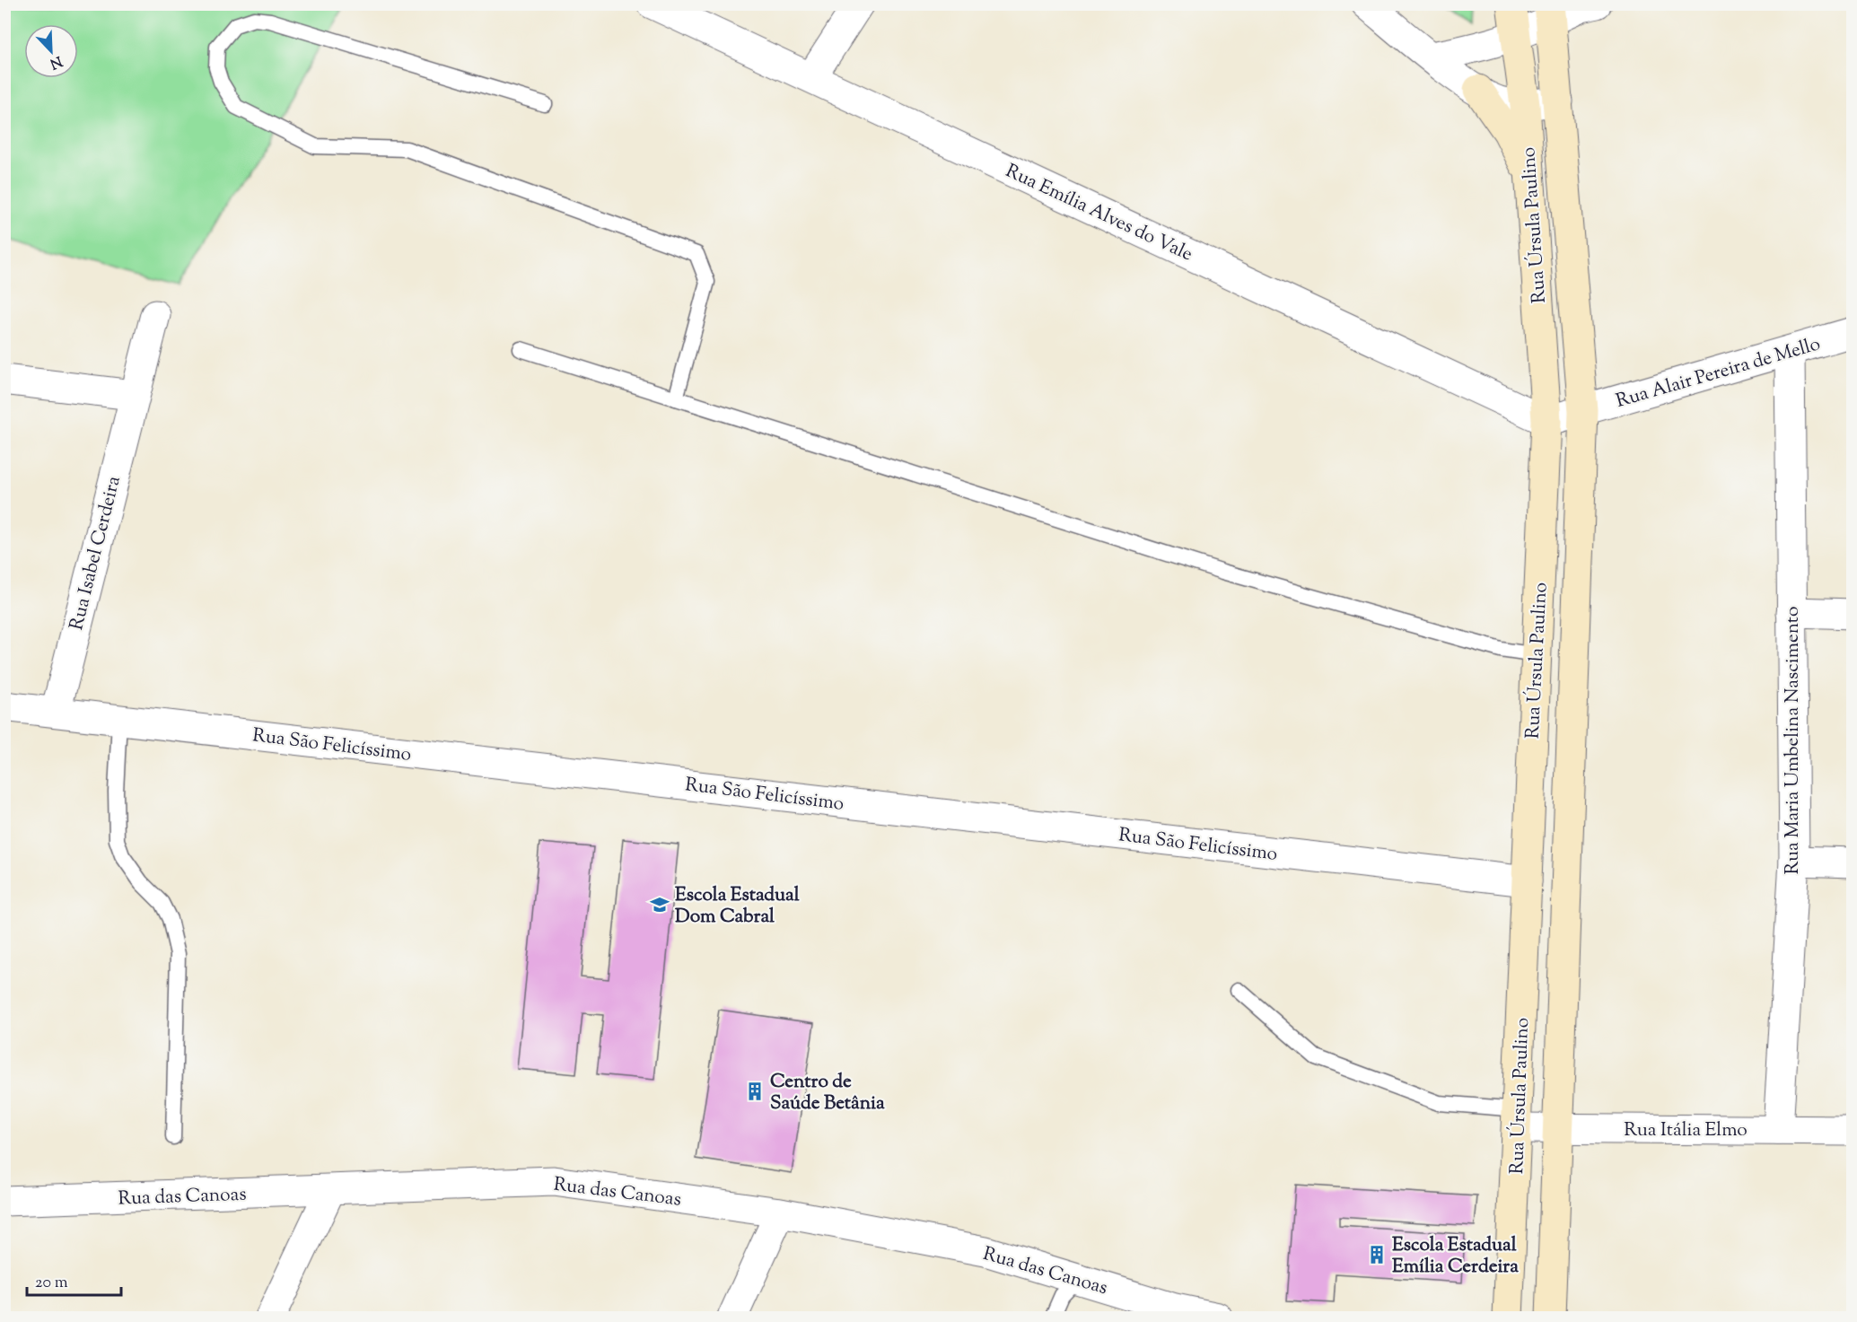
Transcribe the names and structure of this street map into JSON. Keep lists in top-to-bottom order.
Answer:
{
  "streets": {
    "main road": ["Rua Úrsula Paulino"],
    "street": [
      "Rua Emília Alves do Vale",
      "Rua Alair Pereira de Mello",
      "Rua Isabel Cerdeira",
      "Rua Maria Umbelina Nascimento",
      "Rua São Felicíssimo",
      "Rua Itália Elmo",
      "Rua das Canoas"
    ]
  },
  "crossings": [
    ["Rua Emília Alves do Vale", "Rua Úrsula Paulino"],
    ["Rua Emília Alves do Vale", "Rua Alair Pereira de Mello"],
    ["Rua Úrsula Paulino", "Rua Alair Pereira de Mello"],
    ["Rua Úrsula Paulino", "Rua São Felicíssimo"],
    ["Rua Úrsula Paulino", "Rua Itália Elmo"],
    ["Rua Alair Pereira de Mello", "Rua Maria Umbelina Nascimento"],
    ["Rua Isabel Cerdeira", "Rua São Felicíssimo"],
    ["Rua Maria Umbelina Nascimento", "Rua Itália Elmo"]
  ],
  "places": {
    "school or university": ["Escola Estadual Dom Cabral"],
    "building": ["Centro de Saúde Betânia", "Escola Estadual Emília Cerdeira"]
  },
  "scale_bar": "20 m",
  "north": "bottom right"
}
